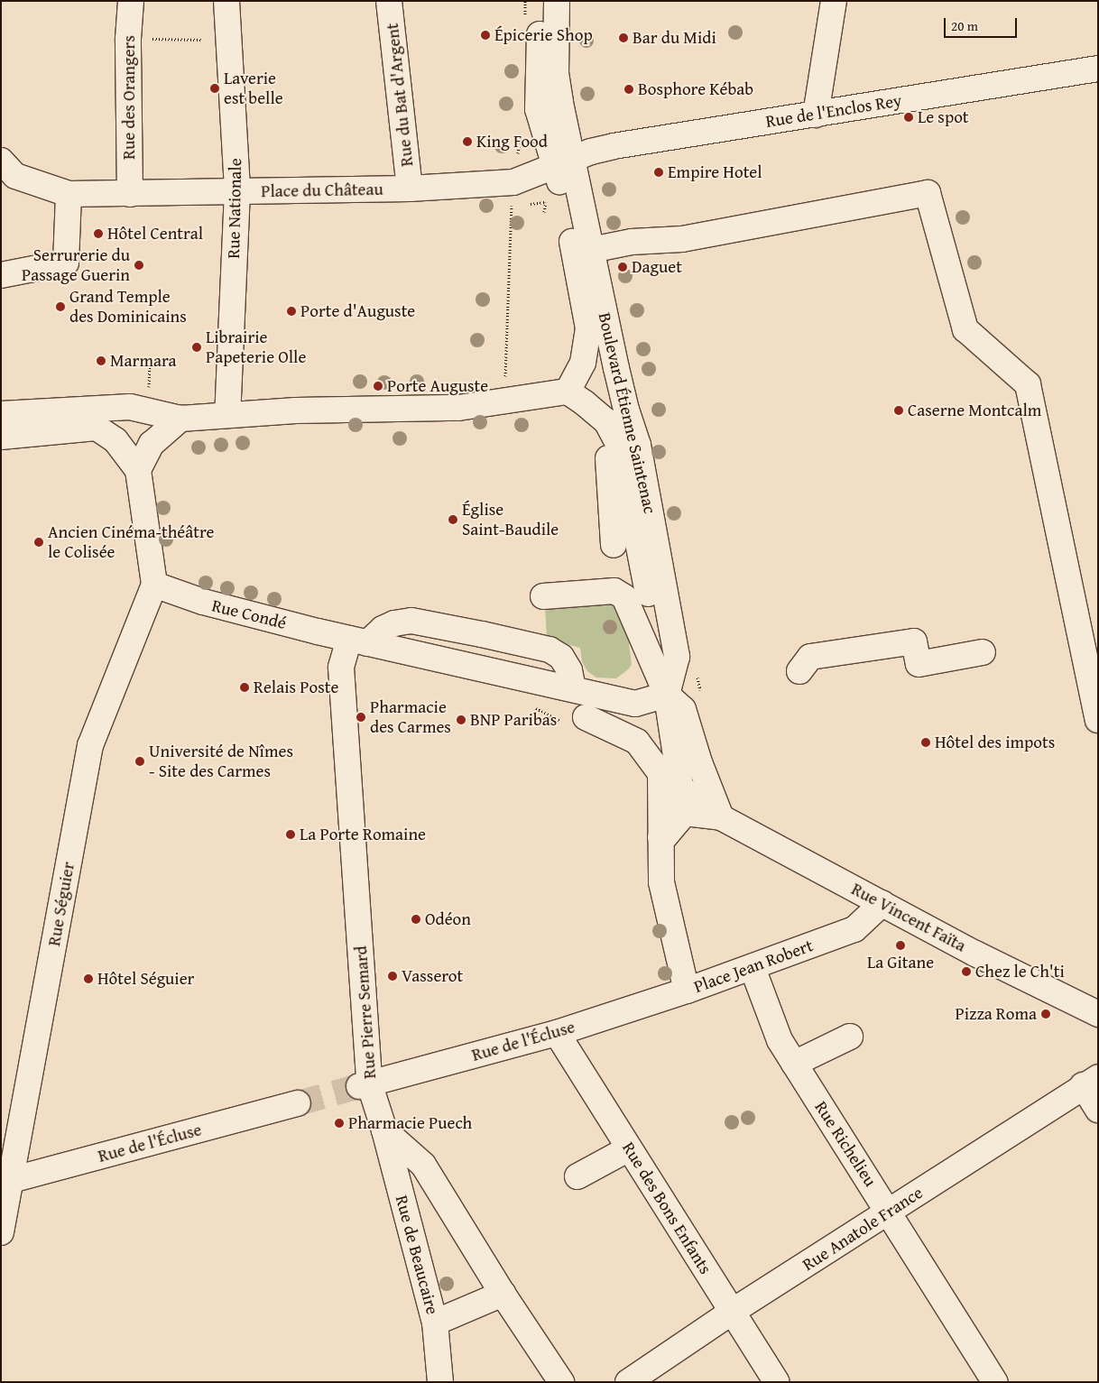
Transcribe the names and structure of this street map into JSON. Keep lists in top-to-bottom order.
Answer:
{
  "streets": {
    "street": [
      "Rue du Bat d'Argent",
      "Rue des Orangers",
      "Rue de l'Enclos Rey",
      "Place du Château",
      "Rue Nationale",
      "Boulevard Étienne Saintenac",
      "Rue Condé",
      "Rue Séguier",
      "Rue Vincent Faïta",
      "Place Jean Robert",
      "Rue Pierre Semard",
      "Rue de l'Écluse",
      "Rue Richelieu",
      "Rue des Bons Enfants",
      "Rue Anatole France",
      "Rue de Beaucaire"
    ]
  },
  "crossings": [
    ["Rue du Bat d'Argent", "Place du Château"],
    ["Rue des Orangers", "Place du Château"],
    ["Rue de l'Enclos Rey", "Place du Château"],
    ["Rue de l'Enclos Rey", "Boulevard Étienne Saintenac"],
    ["Place du Château", "Rue Nationale"],
    ["Place du Château", "Boulevard Étienne Saintenac"],
    ["Rue Condé", "Rue Séguier"],
    ["Rue Condé", "Rue Pierre Semard"],
    ["Rue Séguier", "Rue de l'Écluse"],
    ["Rue Vincent Faïta", "Place Jean Robert"],
    ["Place Jean Robert", "Rue de l'Écluse"],
    ["Place Jean Robert", "Rue Richelieu"],
    ["Rue Pierre Semard", "Rue de l'Écluse"],
    ["Rue Pierre Semard", "Rue de Beaucaire"],
    ["Rue de l'Écluse", "Rue des Bons Enfants"],
    ["Rue Richelieu", "Rue Anatole France"],
    ["Rue des Bons Enfants", "Rue Anatole France"]
  ],
  "places": [
    "Épicerie Shop",
    "Bar du Midi",
    "Laverie est belle",
    "Bosphore Kébab",
    "Le spot",
    "King Food",
    "Empire Hotel",
    "Hôtel Central",
    "Serrurerie du Passage Guerin",
    "Daguet",
    "Grand Temple des Dominicains",
    "Porte d'Auguste",
    "Librairie Papeterie Olle",
    "Marmara",
    "Porte Auguste",
    "Caserne Montcalm",
    "Église Saint-Baudile",
    "Ancien Cinéma-théâtre le Colisée",
    "Relais Poste",
    "Pharmacie des Carmes",
    "BNP Paribas",
    "Hôtel des impots",
    "Université de Nîmes - Site des Carmes",
    "La Porte Romaine",
    "Odéon",
    "La Gitane",
    "Chez le Ch'ti",
    "Vasserot",
    "Hôtel Séguier",
    "Pizza Roma",
    "Pharmacie Puech"
  ],
  "scale_bar": "20 m"
}
